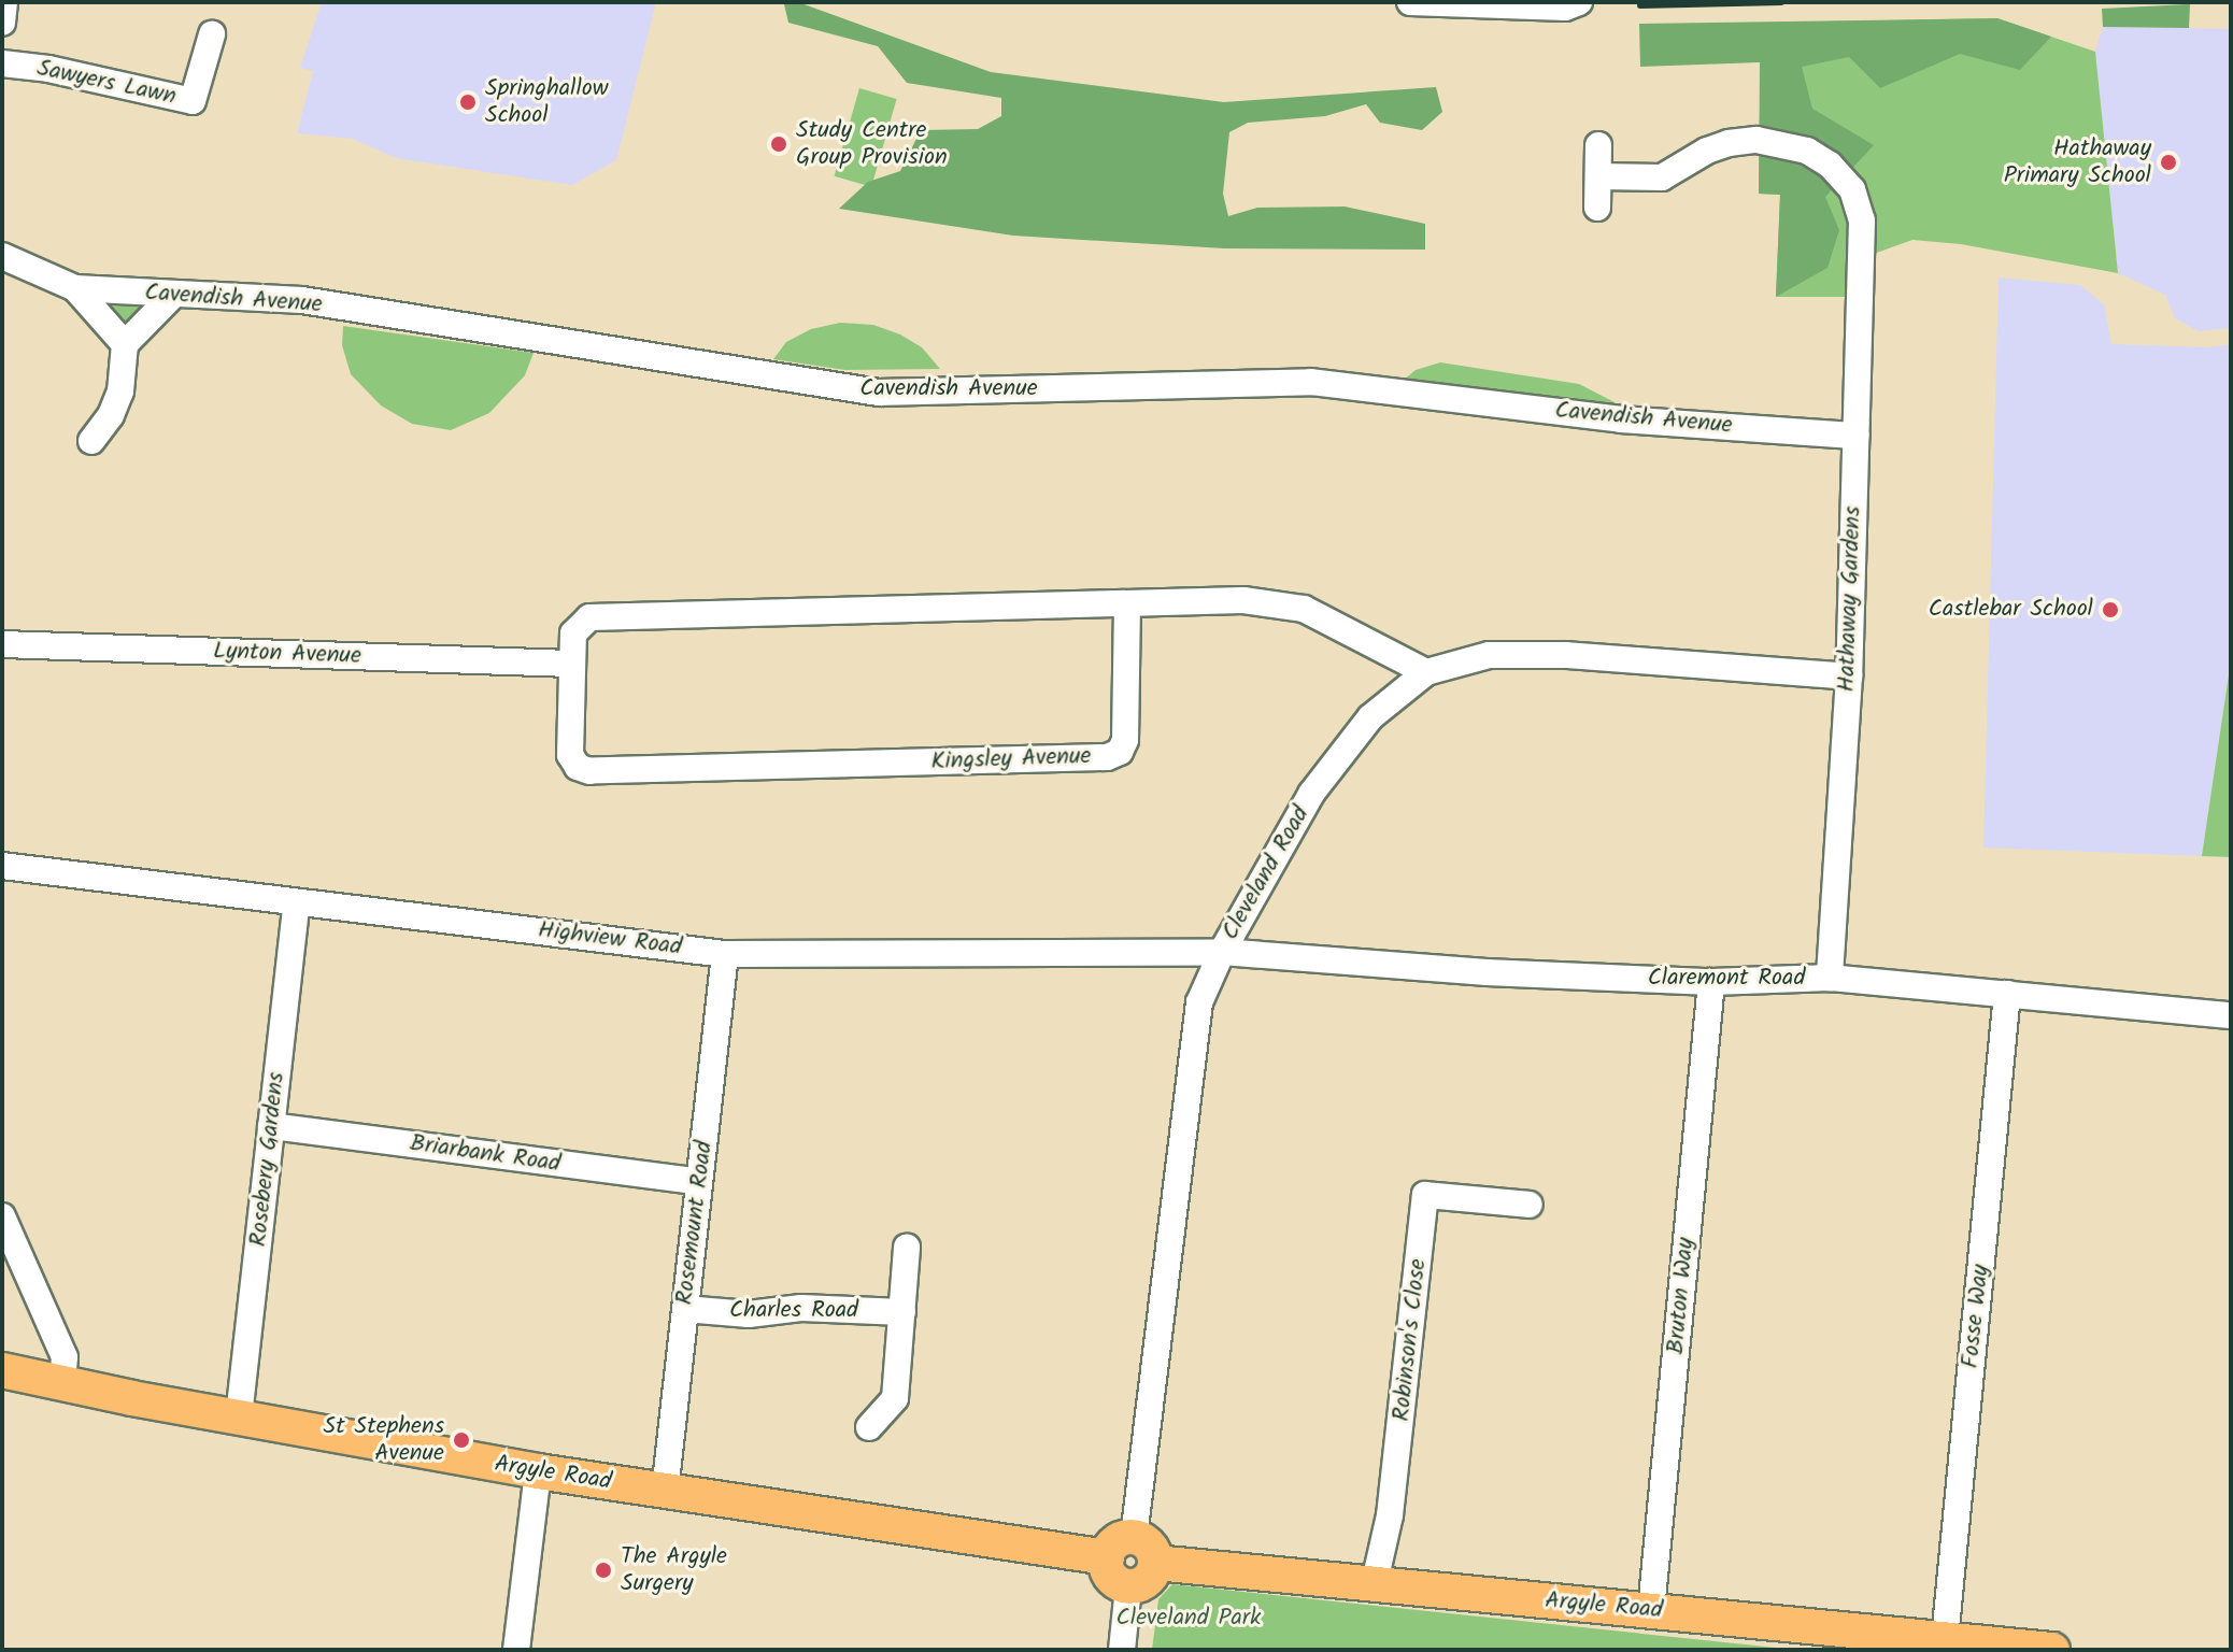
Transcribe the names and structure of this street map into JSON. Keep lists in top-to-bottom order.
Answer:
{
  "streets": {
    "main road": ["Argyle Road"],
    "street": [
      "Sawyers Lawn",
      "Cavendish Avenue",
      "Hathaway Gardens",
      "Lynton Avenue",
      "Kingsley Avenue",
      "Cleveland Road",
      "Highview Road",
      "Claremont Road",
      "Briarbank Road",
      "Rosebery Gardens",
      "Rosemount Road",
      "Bruton Way",
      "Charles Road",
      "Fosse Way",
      "Robinson's Close"
    ]
  },
  "crossings": [
    ["Cavendish Avenue", "Hathaway Gardens"],
    ["Hathaway Gardens", "Cleveland Road"],
    ["Hathaway Gardens", "Claremont Road"],
    ["Lynton Avenue", "Kingsley Avenue"],
    ["Cleveland Road", "Highview Road"],
    ["Cleveland Road", "Claremont Road"],
    ["Cleveland Road", "Argyle Road"],
    ["Highview Road", "Claremont Road"],
    ["Highview Road", "Rosebery Gardens"],
    ["Highview Road", "Rosemount Road"],
    ["Claremont Road", "Bruton Way"],
    ["Claremont Road", "Fosse Way"],
    ["Briarbank Road", "Rosebery Gardens"],
    ["Briarbank Road", "Rosemount Road"],
    ["Rosebery Gardens", "Argyle Road"],
    ["Rosemount Road", "Charles Road"],
    ["Rosemount Road", "Argyle Road"],
    ["Bruton Way", "Argyle Road"],
    ["Fosse Way", "Argyle Road"],
    ["Robinson's Close", "Argyle Road"]
  ],
  "parks": ["Cleveland Park"],
  "places": [
    "Springhallow School",
    "Study Centre Group Provision",
    "Hathaway Primary School",
    "Castlebar School",
    "St Stephens Avenue",
    "The Argyle Surgery"
  ]
}
